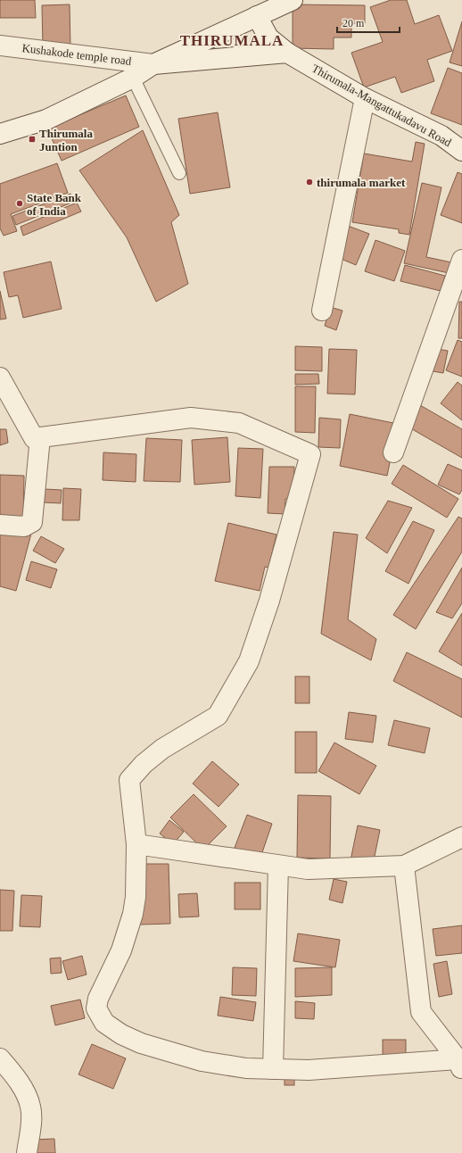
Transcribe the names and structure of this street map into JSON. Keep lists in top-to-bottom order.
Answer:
{
  "streets": {
    "street": ["Kushakode temple road", "Thirumala-Mangattukadavu Road"]
  },
  "districts": ["THIRUMALA"],
  "places": {
    "transit": ["Thirumala Juntion"],
    "other": ["thirumala market", "State Bank of India"]
  },
  "scale_bar": "20 m"
}
